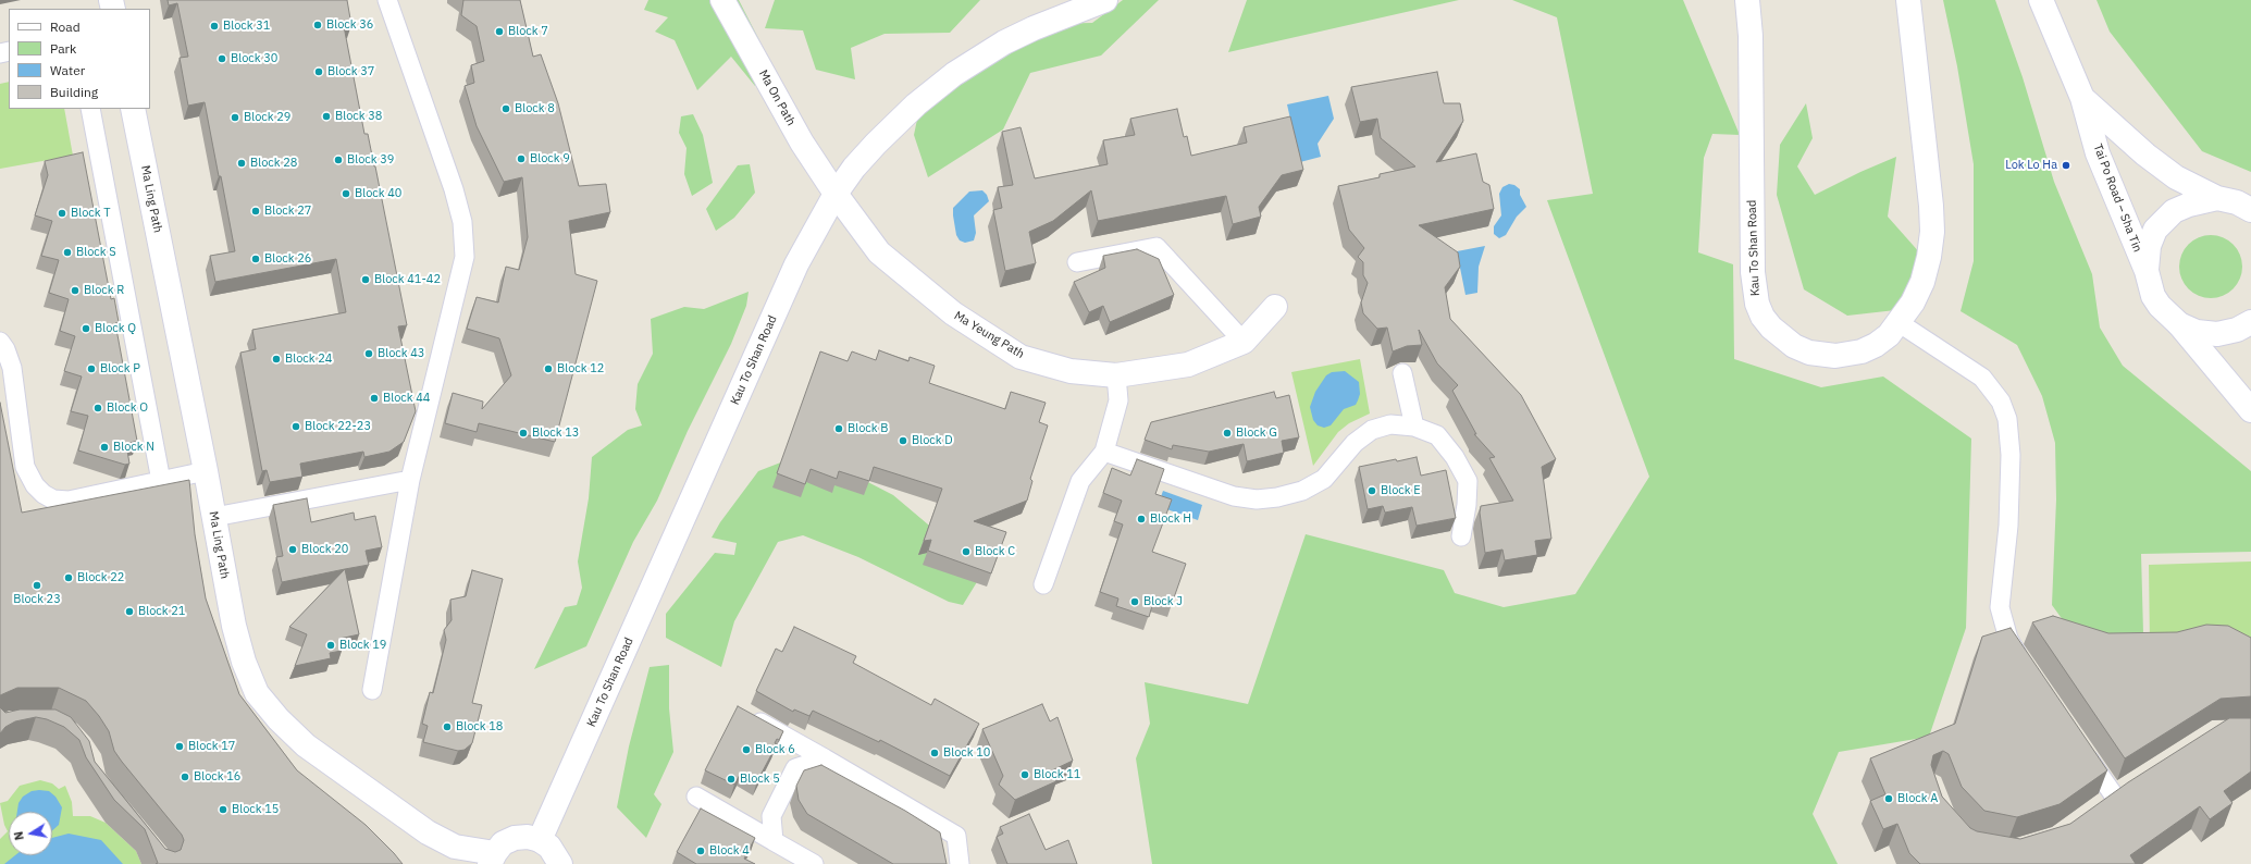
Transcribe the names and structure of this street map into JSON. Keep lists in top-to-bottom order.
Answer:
{
  "streets": {
    "street": [
      "Ma On Path",
      "Tai Po Road – Sha Tin",
      "Ma Ling Path",
      "Kau To Shan Road",
      "Ma Yeung Path"
    ]
  },
  "crossings": [
    ["Ma On Path", "Kau To Shan Road"],
    ["Ma On Path", "Ma Yeung Path"],
    ["Kau To Shan Road", "Ma Yeung Path"]
  ],
  "places": [
    "Block 36",
    "Block 31",
    "Block 7",
    "Block 30",
    "Block 37",
    "Block 8",
    "Block 38",
    "Block 29",
    "Block 9",
    "Block 39",
    "Block 28",
    "Lok Lo Ha",
    "Block 40",
    "Block 27",
    "Block T",
    "Block S",
    "Block 26",
    "Block 41-42",
    "Block R",
    "Block Q",
    "Block 43",
    "Block 24",
    "Block P",
    "Block 12",
    "Block 44",
    "Block O",
    "Block 22-23",
    "Block B",
    "Block 13",
    "Block G",
    "Block D",
    "Block N",
    "Block E",
    "Block H",
    "Block 20",
    "Block C",
    "Block 22",
    "Block 23",
    "Block J",
    "Block 21",
    "Block 19",
    "Block 18",
    "Block 17",
    "Block 6",
    "Block 10",
    "Block 11",
    "Block 16",
    "Block 5",
    "Block A",
    "Block 15",
    "Block 4"
  ],
  "legend": [
    "Road",
    "Park",
    "Water",
    "Building"
  ],
  "north": "left"
}
